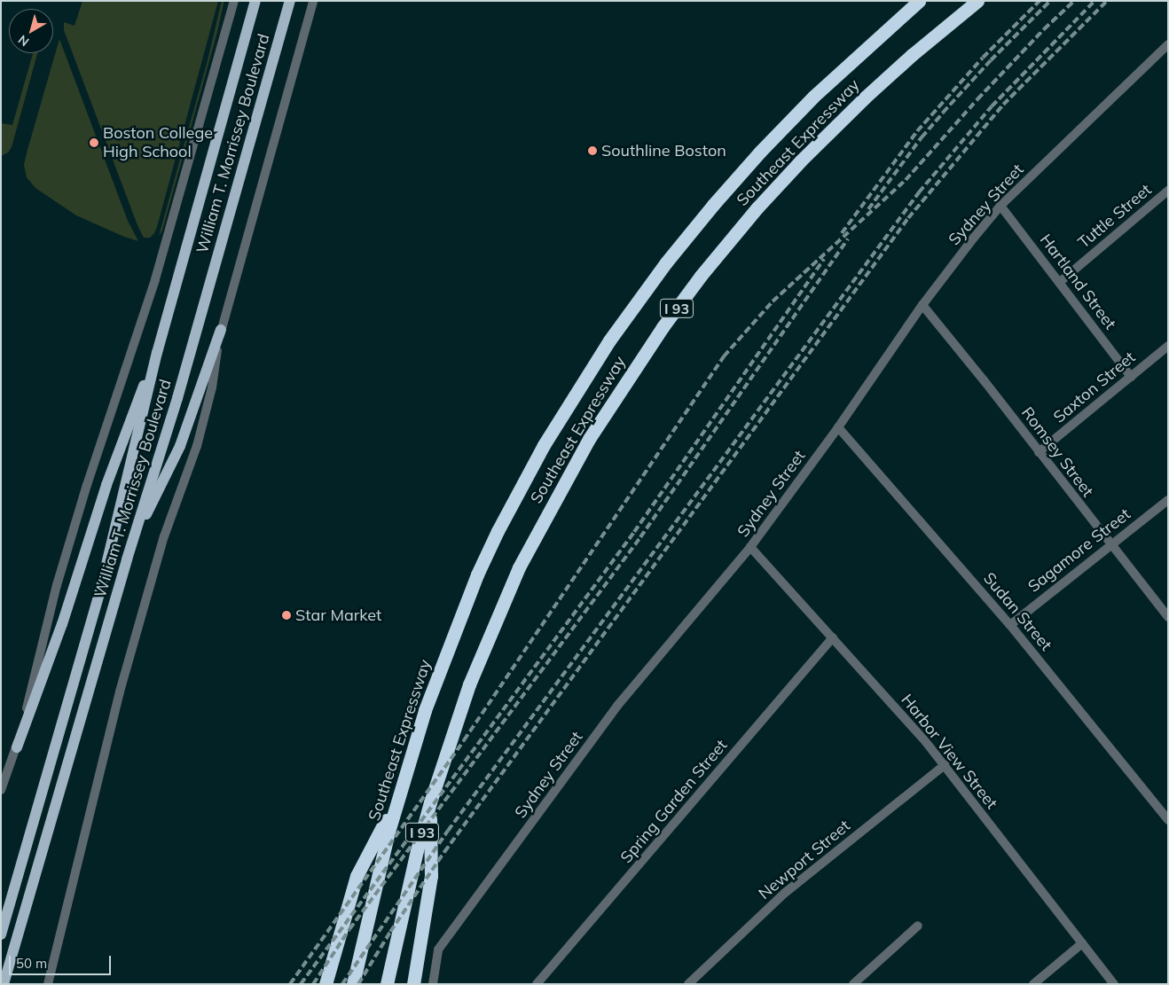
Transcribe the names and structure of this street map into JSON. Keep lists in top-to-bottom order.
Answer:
{
  "streets": {
    "highway": ["Southeast Expressway", "I 93"],
    "main road": ["William T. Morrissey Boulevard"],
    "street": [
      "Sydney Street",
      "Tuttle Street",
      "Hartland Street",
      "Saxton Street",
      "Romsey Street",
      "Sagamore Street",
      "Sudan Street",
      "Harbor View Street",
      "Spring Garden Street",
      "Newport Street"
    ]
  },
  "crossings": [
    ["Sydney Street", "Hartland Street"],
    ["Sydney Street", "Romsey Street"],
    ["Sydney Street", "Sudan Street"],
    ["Sydney Street", "Harbor View Street"],
    ["Tuttle Street", "Hartland Street"],
    ["Hartland Street", "Saxton Street"],
    ["Saxton Street", "Romsey Street"],
    ["Romsey Street", "Sagamore Street"],
    ["Sagamore Street", "Sudan Street"],
    ["Harbor View Street", "Spring Garden Street"],
    ["Harbor View Street", "Newport Street"]
  ],
  "places": ["Boston College High School", "Southline Boston", "Star Market"],
  "scale_bar": "50 m",
  "north": "bottom left"
}
